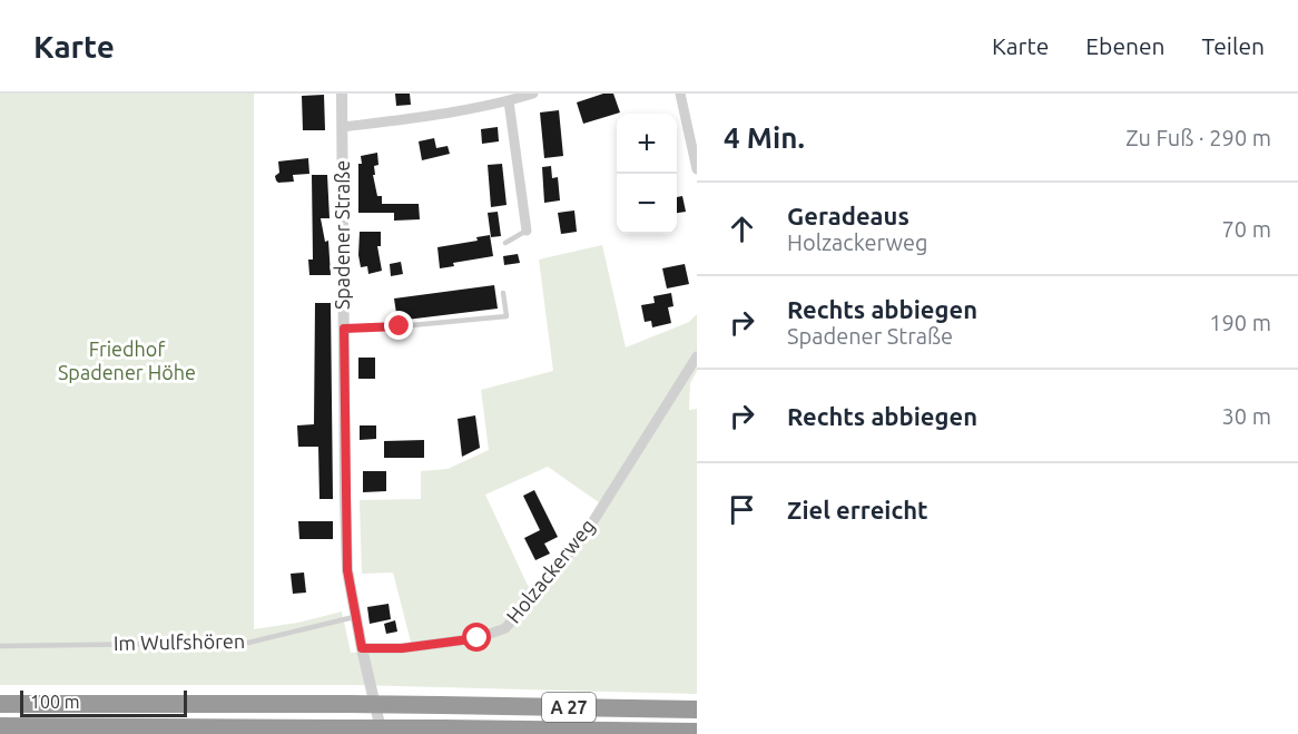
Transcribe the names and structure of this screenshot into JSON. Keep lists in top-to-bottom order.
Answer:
{
  "streets": {
    "highway": ["A 27"],
    "street": ["Spadener Straße", "Holzackerweg"],
    "lane": ["Im Wulfshören"]
  },
  "crossings": [
    ["Spadener Straße", "Holzackerweg"],
    ["Spadener Straße", "Im Wulfshören"]
  ],
  "parks": ["Friedhof Spadener Höhe"],
  "scale_bar": "100 m",
  "page": {
    "header": "Karte",
    "nav": ["Karte", "Ebenen", "Teilen"],
    "heading": ["4 Min.", "Zu Fuß · 290 m"],
    "map_buttons": ["+", "−"],
    "list": [
      ["Geradeaus", "Holzackerweg", "70 m"],
      ["Rechts abbiegen", "Spadener Straße", "190 m"],
      ["Rechts abbiegen", "30 m"],
      "Ziel erreicht"
    ],
    "scale": "100 m"
  }
}
